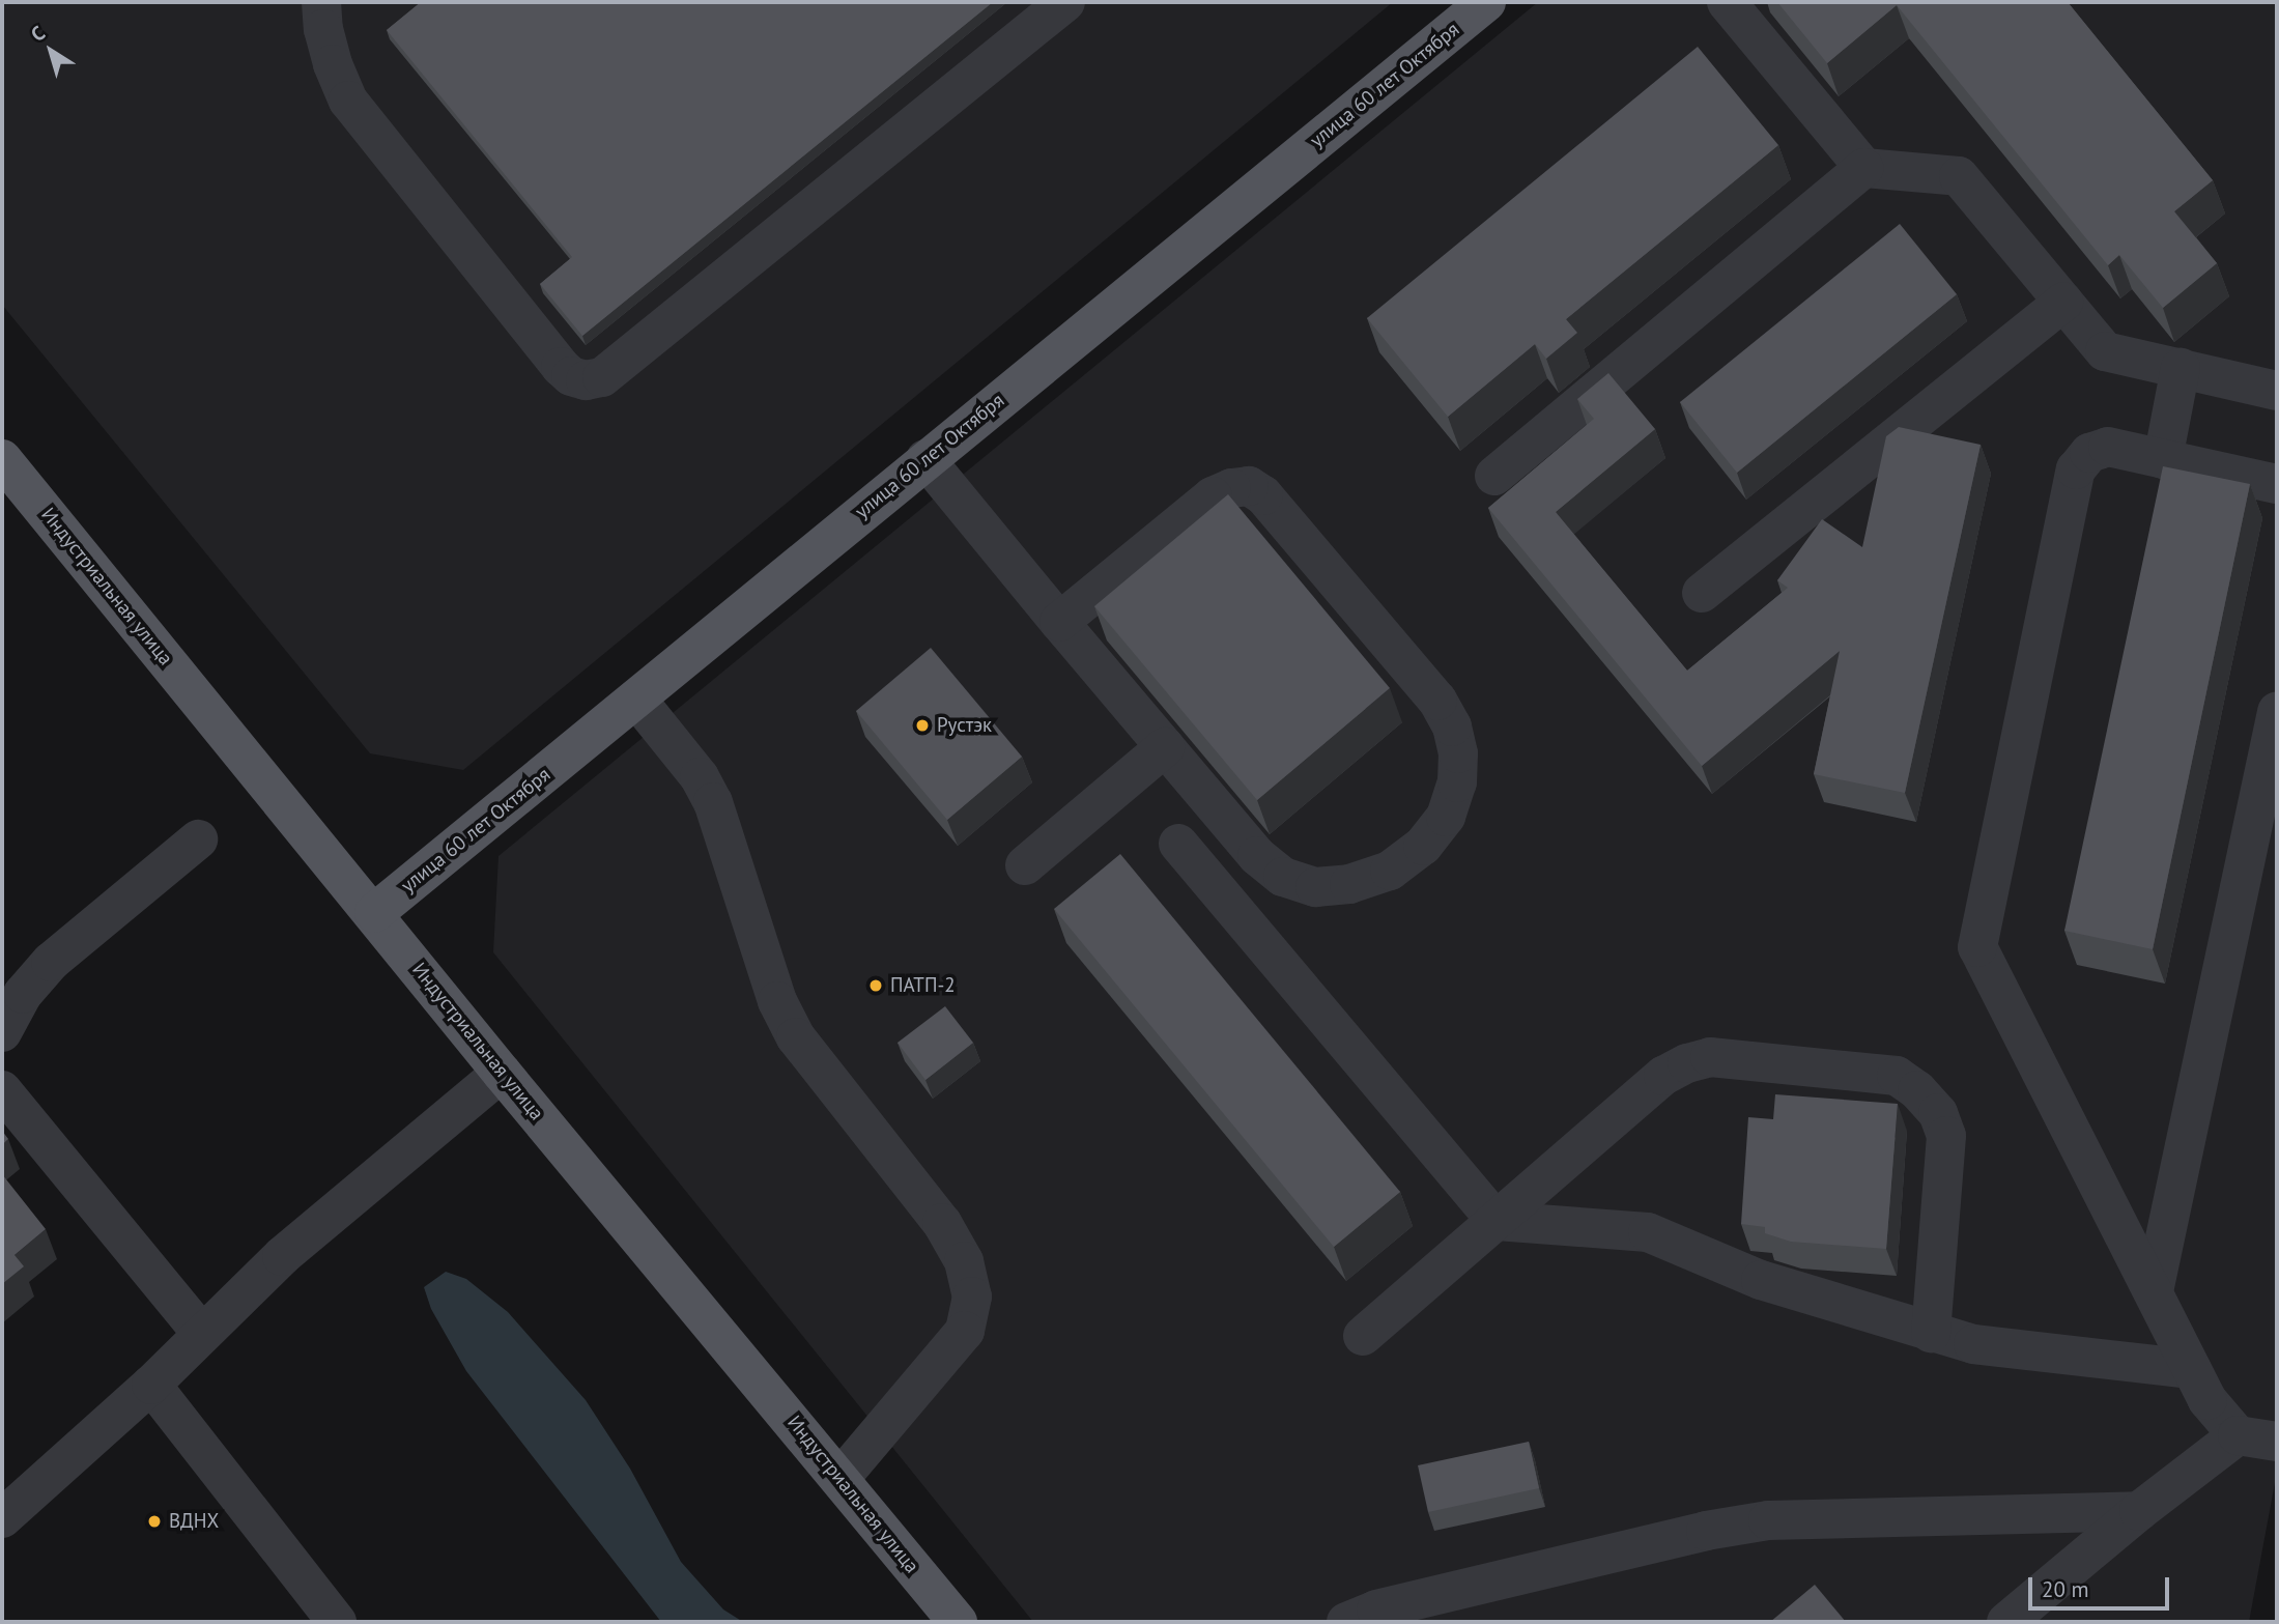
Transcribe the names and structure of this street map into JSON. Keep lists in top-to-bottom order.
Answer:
{
  "streets": {
    "main road": ["улица 60 лет Октября", "Индустриальная улица"]
  },
  "crossings": [
    ["улица 60 лет Октября", "Индустриальная улица"]
  ],
  "places": ["Рустэк", "ПАТП-2", "ВДНХ"],
  "scale_bar": "20 m",
  "north": "top left"
}
